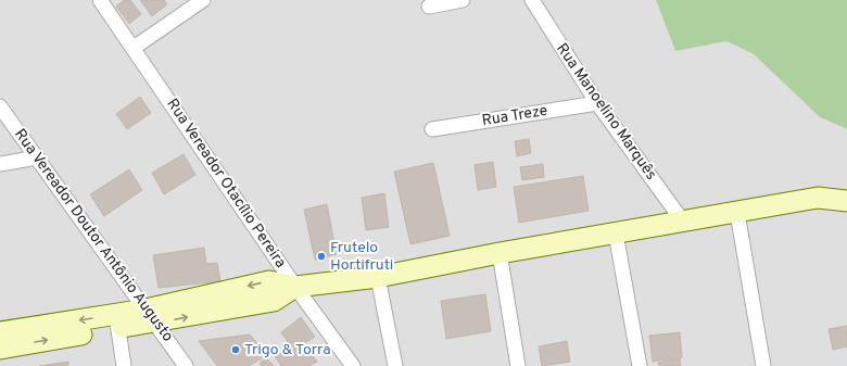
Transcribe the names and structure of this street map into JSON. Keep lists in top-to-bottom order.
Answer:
{
  "streets": {
    "street": [
      "Rua Manoelino Marquês",
      "Rua Treze",
      "Rua Vereador Otacílio Pereira",
      "Rua Vereador Doutor Antônio Augusto"
    ]
  },
  "crossings": [
    ["Rua Manoelino Marquês", "Rua Treze"]
  ],
  "places": ["Frutelo Hortifruti", "Trigo & Torra"]
}
